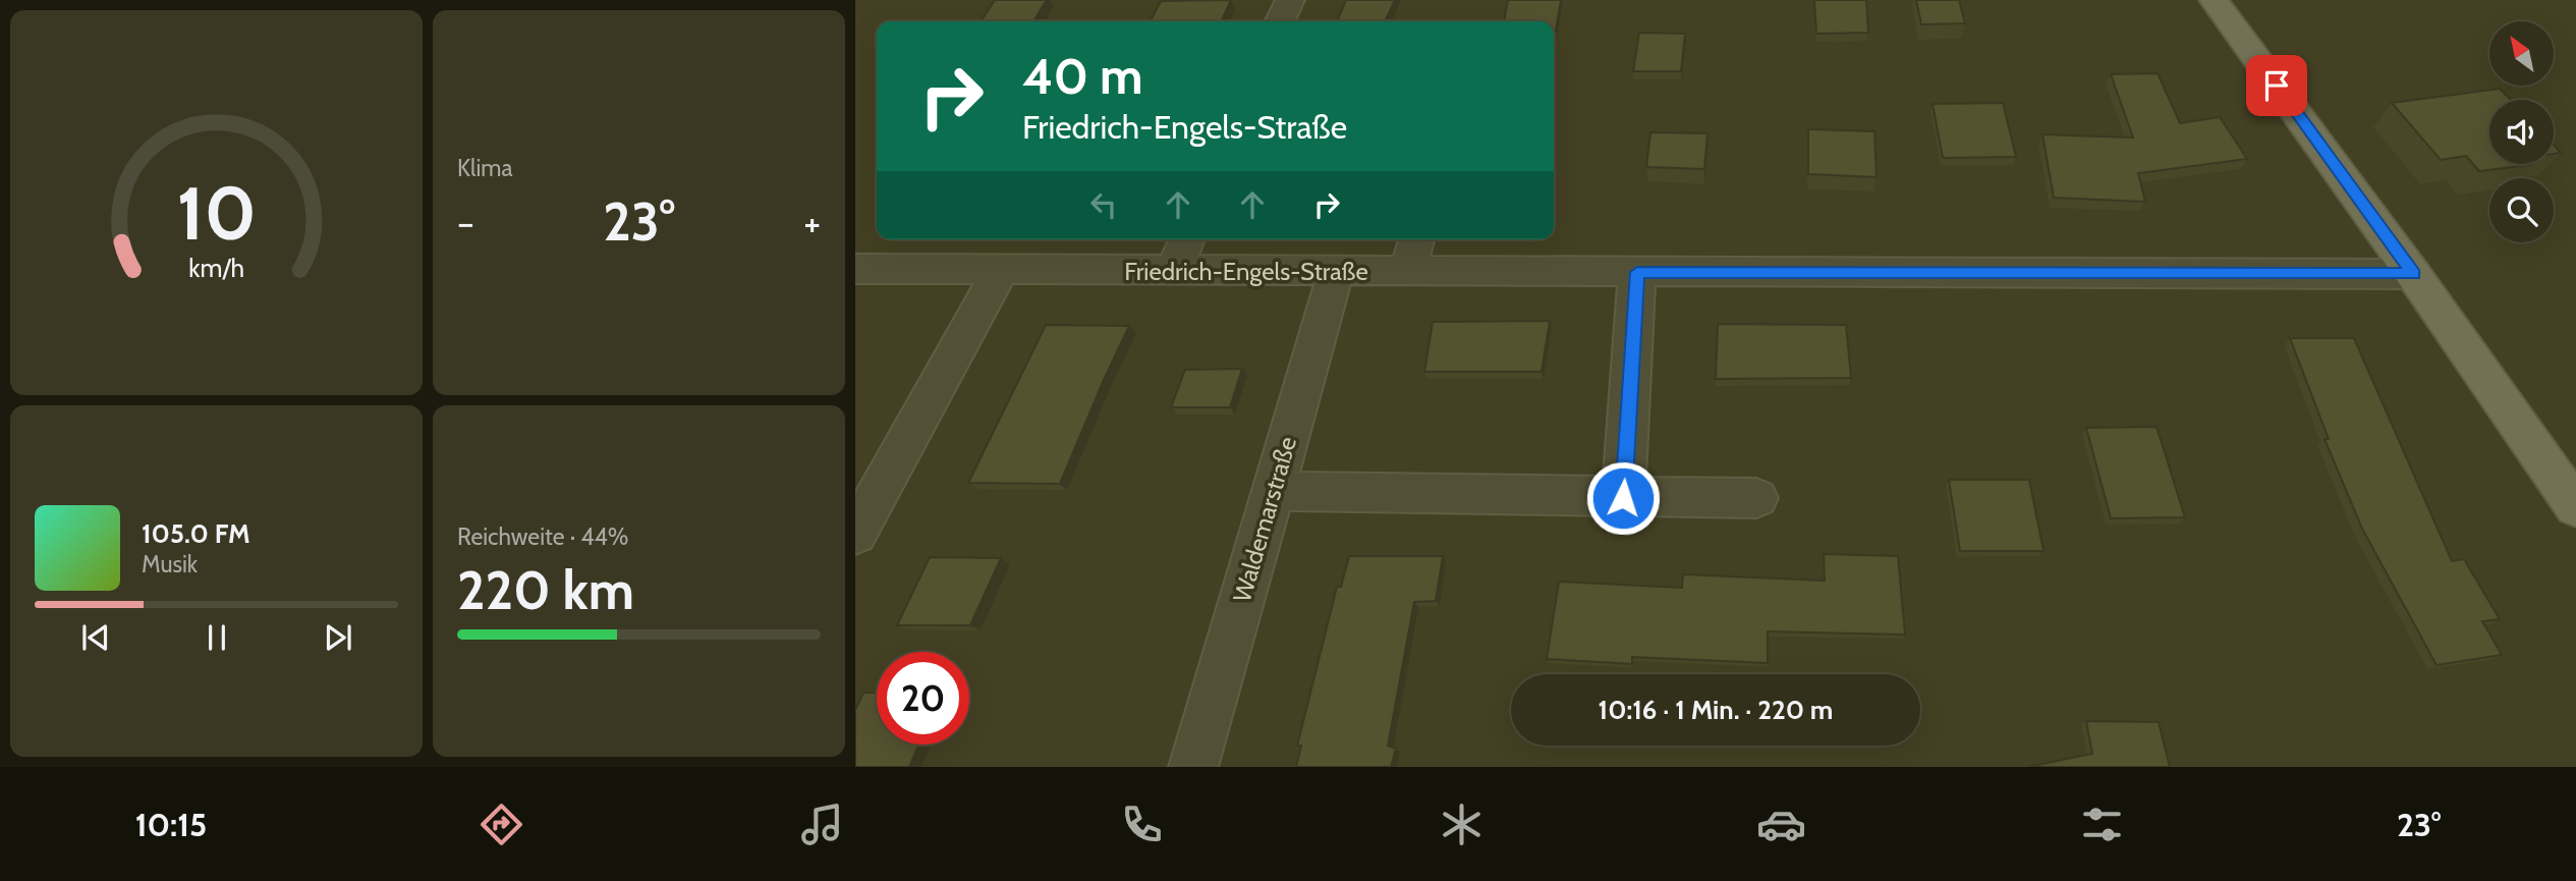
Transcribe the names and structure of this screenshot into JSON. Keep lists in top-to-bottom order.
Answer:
{
  "streets": {
    "street": ["Friedrich-Engels-Straße", "Waldemarstraße"]
  },
  "crossings": [
    ["Friedrich-Engels-Straße", "Waldemarstraße"]
  ],
  "north": "top left",
  "page": {
    "tile": [
      "Klima",
      ["Reichweite · 44%", "220 km"]
    ],
    "turn": ["40 m", "Friedrich-Engels-Straße"],
    "heat": ["−", "23°", "+"],
    "song": ["105.0 FM", "Musik"],
    "limit": "20",
    "trip": "10:16 · 1 Min. · 220 m",
    "tabs": ["10:15", "23°"],
    "gauge": ["10", "km/h"]
  }
}
